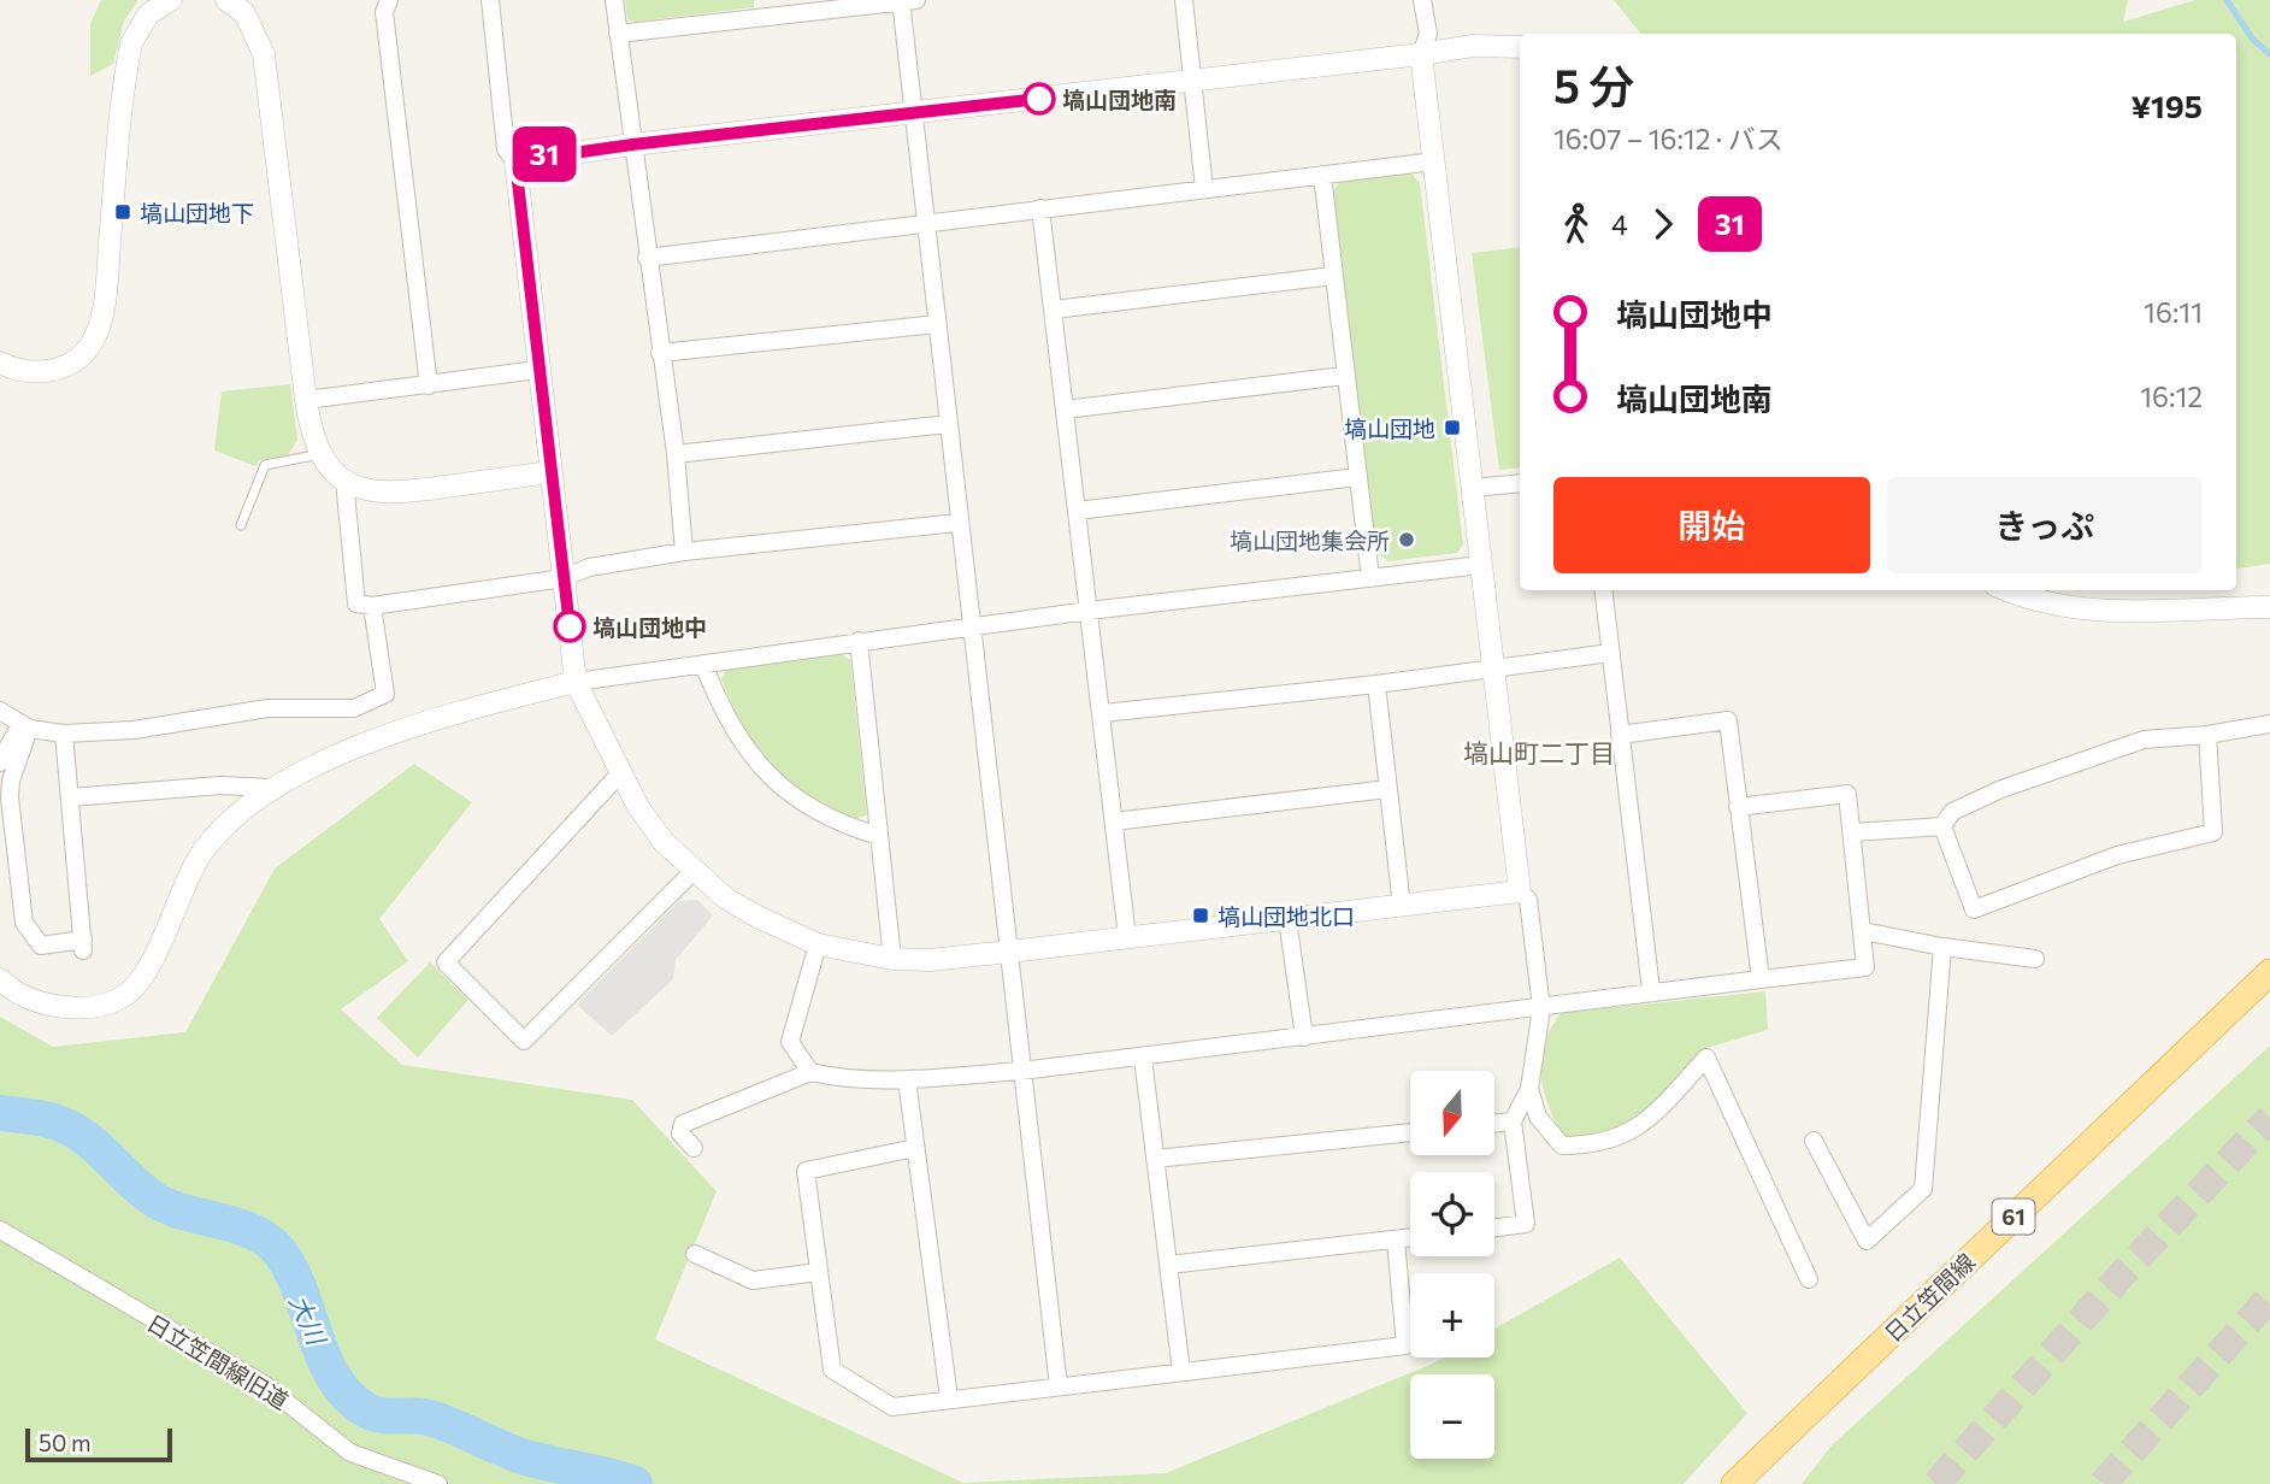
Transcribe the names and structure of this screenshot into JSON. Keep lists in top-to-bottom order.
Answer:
{
  "streets": {
    "main road": ["61", "日立笠間線"],
    "street": ["日立笠間線旧道"]
  },
  "districts": ["塙山町二丁目"],
  "water": ["大川"],
  "places": {
    "other": ["塙山団地南", "塙山団地集会所", "塙山団地中"],
    "transit": ["塙山団地下", "塙山団地", "塙山団地北口"]
  },
  "lines": ["bus line 31"],
  "scale_bar": "50 m",
  "north": "bottom",
  "page": {
    "on_map": "31",
    "heading": ["5 分", "16:07 – 16:12 · バス", "¥195"],
    "legs": ["4", "31"],
    "list": [
      {
        "name": "塙山団地中",
        "value": "16:11"
      },
      {
        "name": "塙山団地南",
        "value": "16:12"
      }
    ],
    "buttons": ["開始", "きっぷ"],
    "map_buttons": ["+", "−"],
    "scale": "50 m"
  }
}
